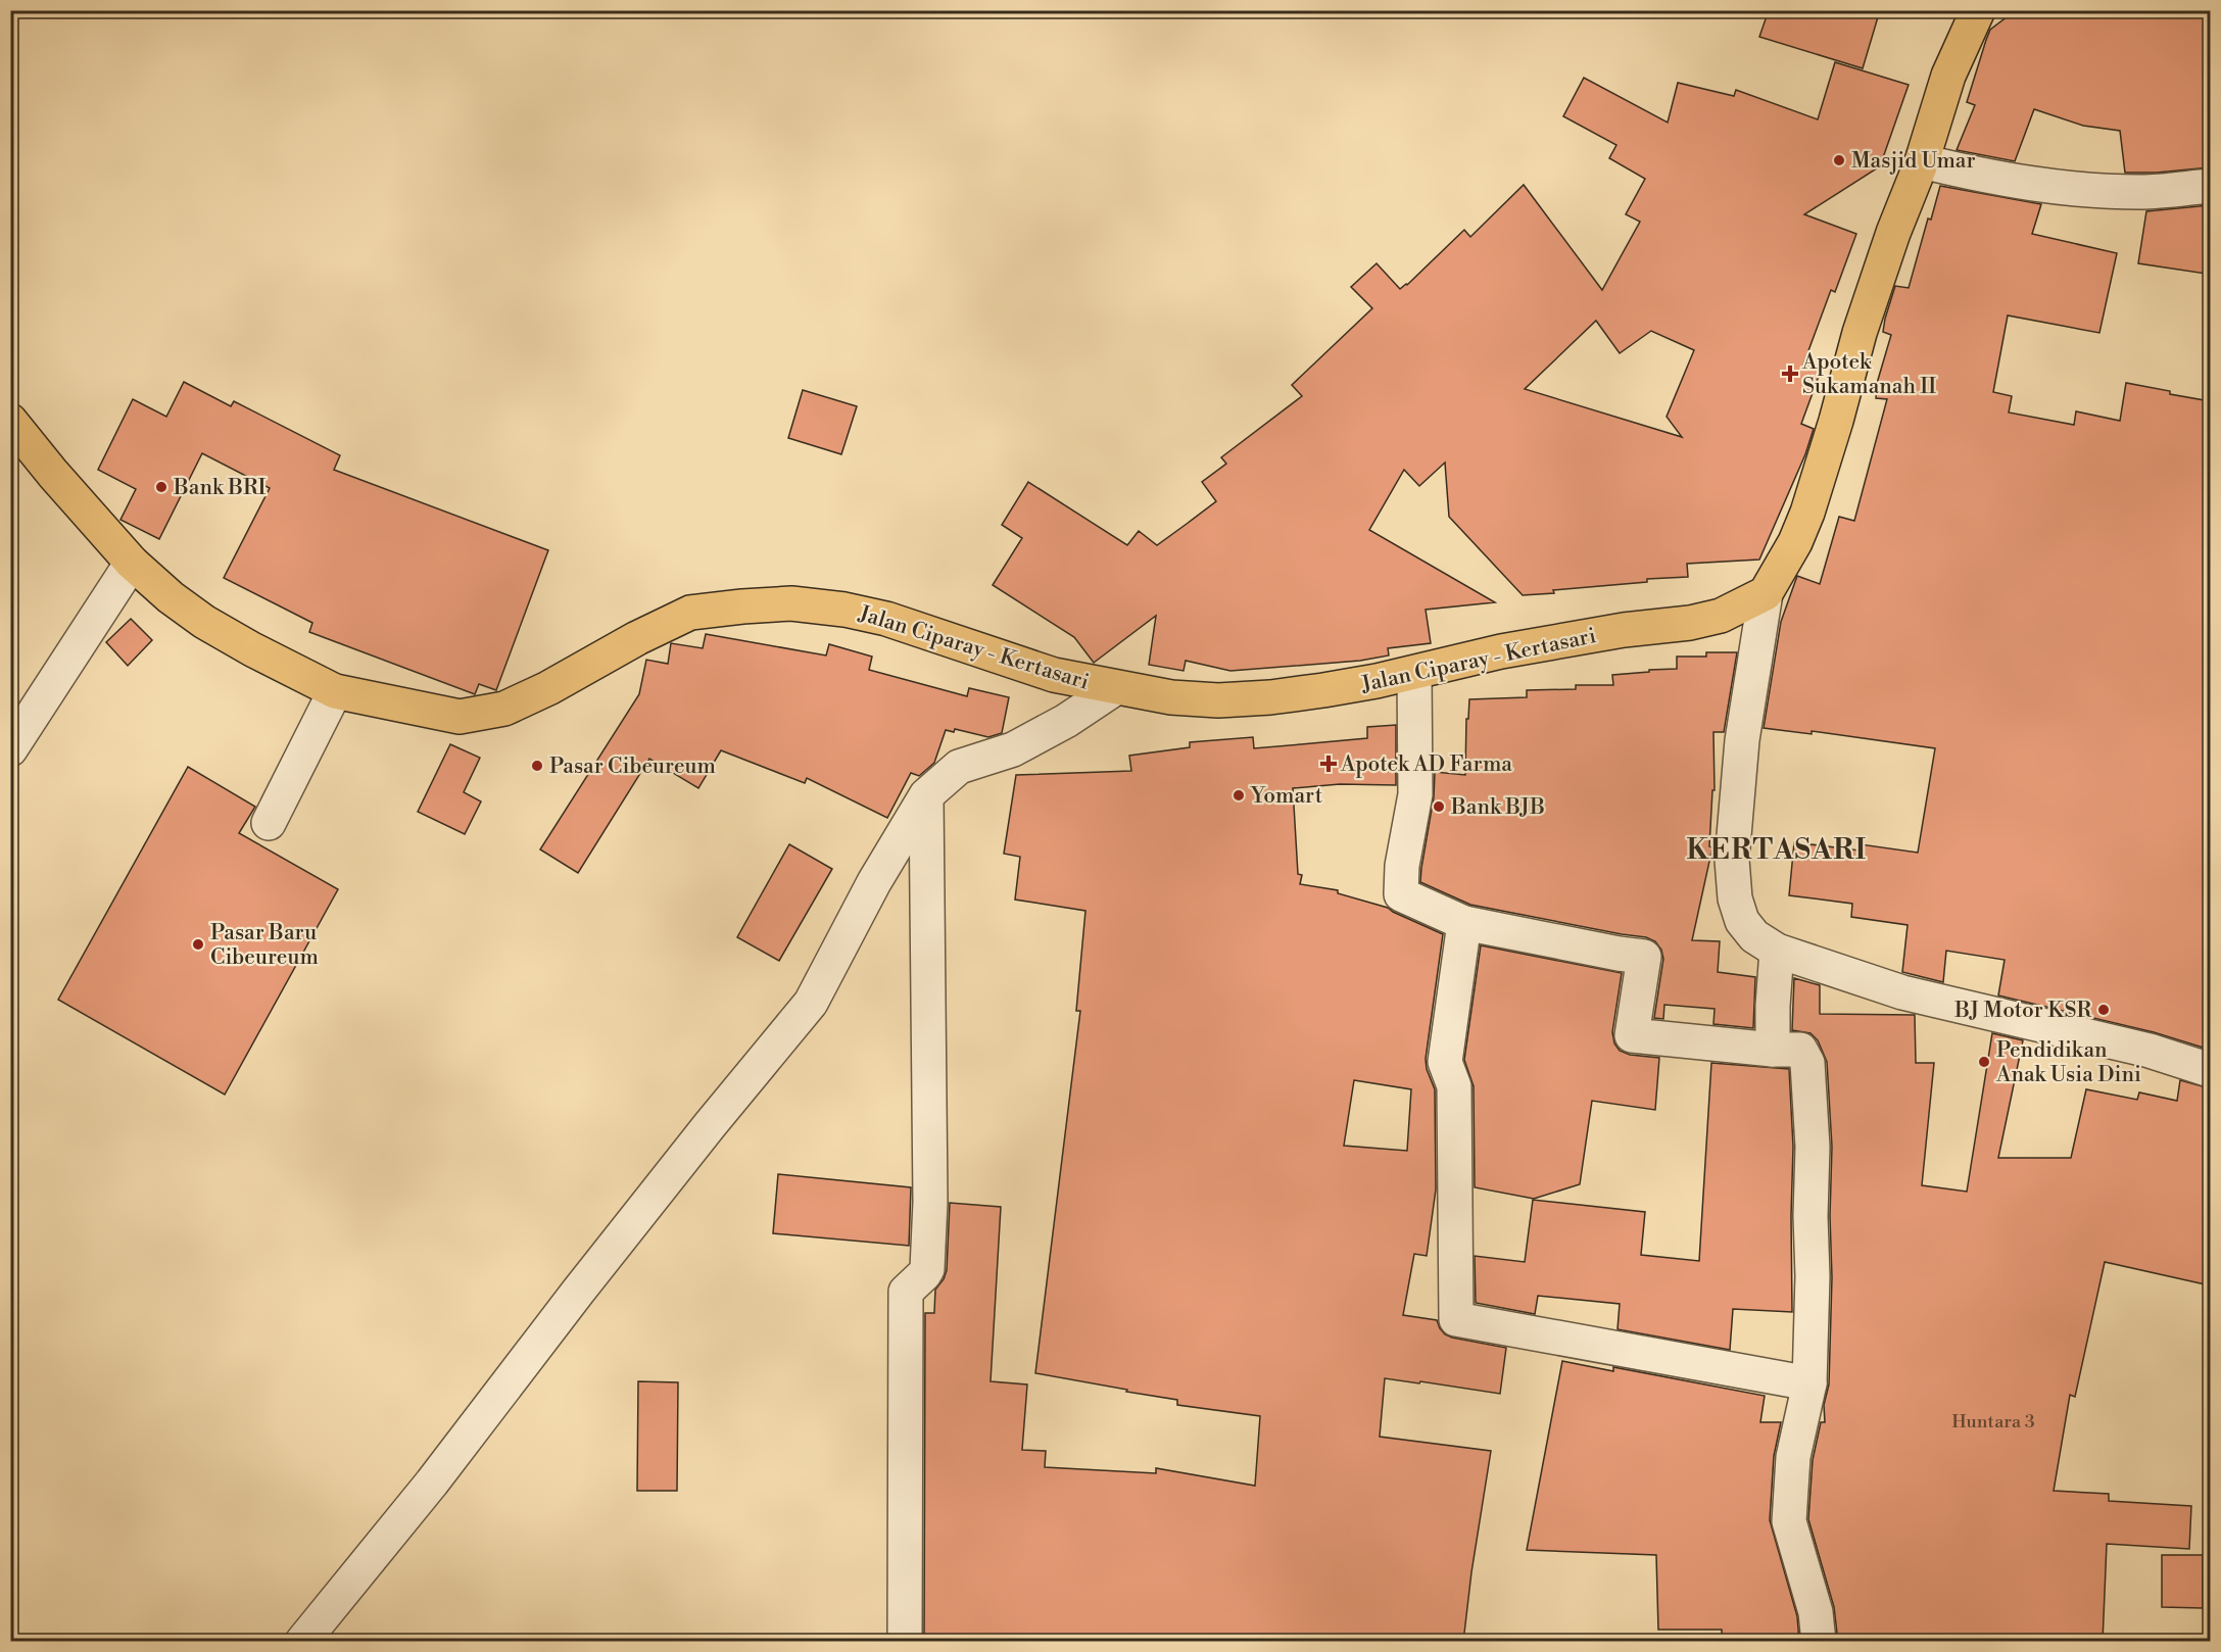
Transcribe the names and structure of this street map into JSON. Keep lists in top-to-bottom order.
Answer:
{
  "streets": {
    "main road": ["Jalan Ciparay - Kertasari"]
  },
  "districts": ["KERTASARI"],
  "places": {
    "other": [
      "Masjid Umar",
      "Bank BRI",
      "Pasar Cibeureum",
      "Yomart",
      "Bank BJB",
      "Pasar Baru Cibeureum",
      "BJ Motor KSR",
      "Pendidikan Anak Usia Dini"
    ],
    "health": ["Apotek Sukamanah II", "Apotek AD Farma"]
  },
  "house_numbers": ["Huntara 3"]
}
